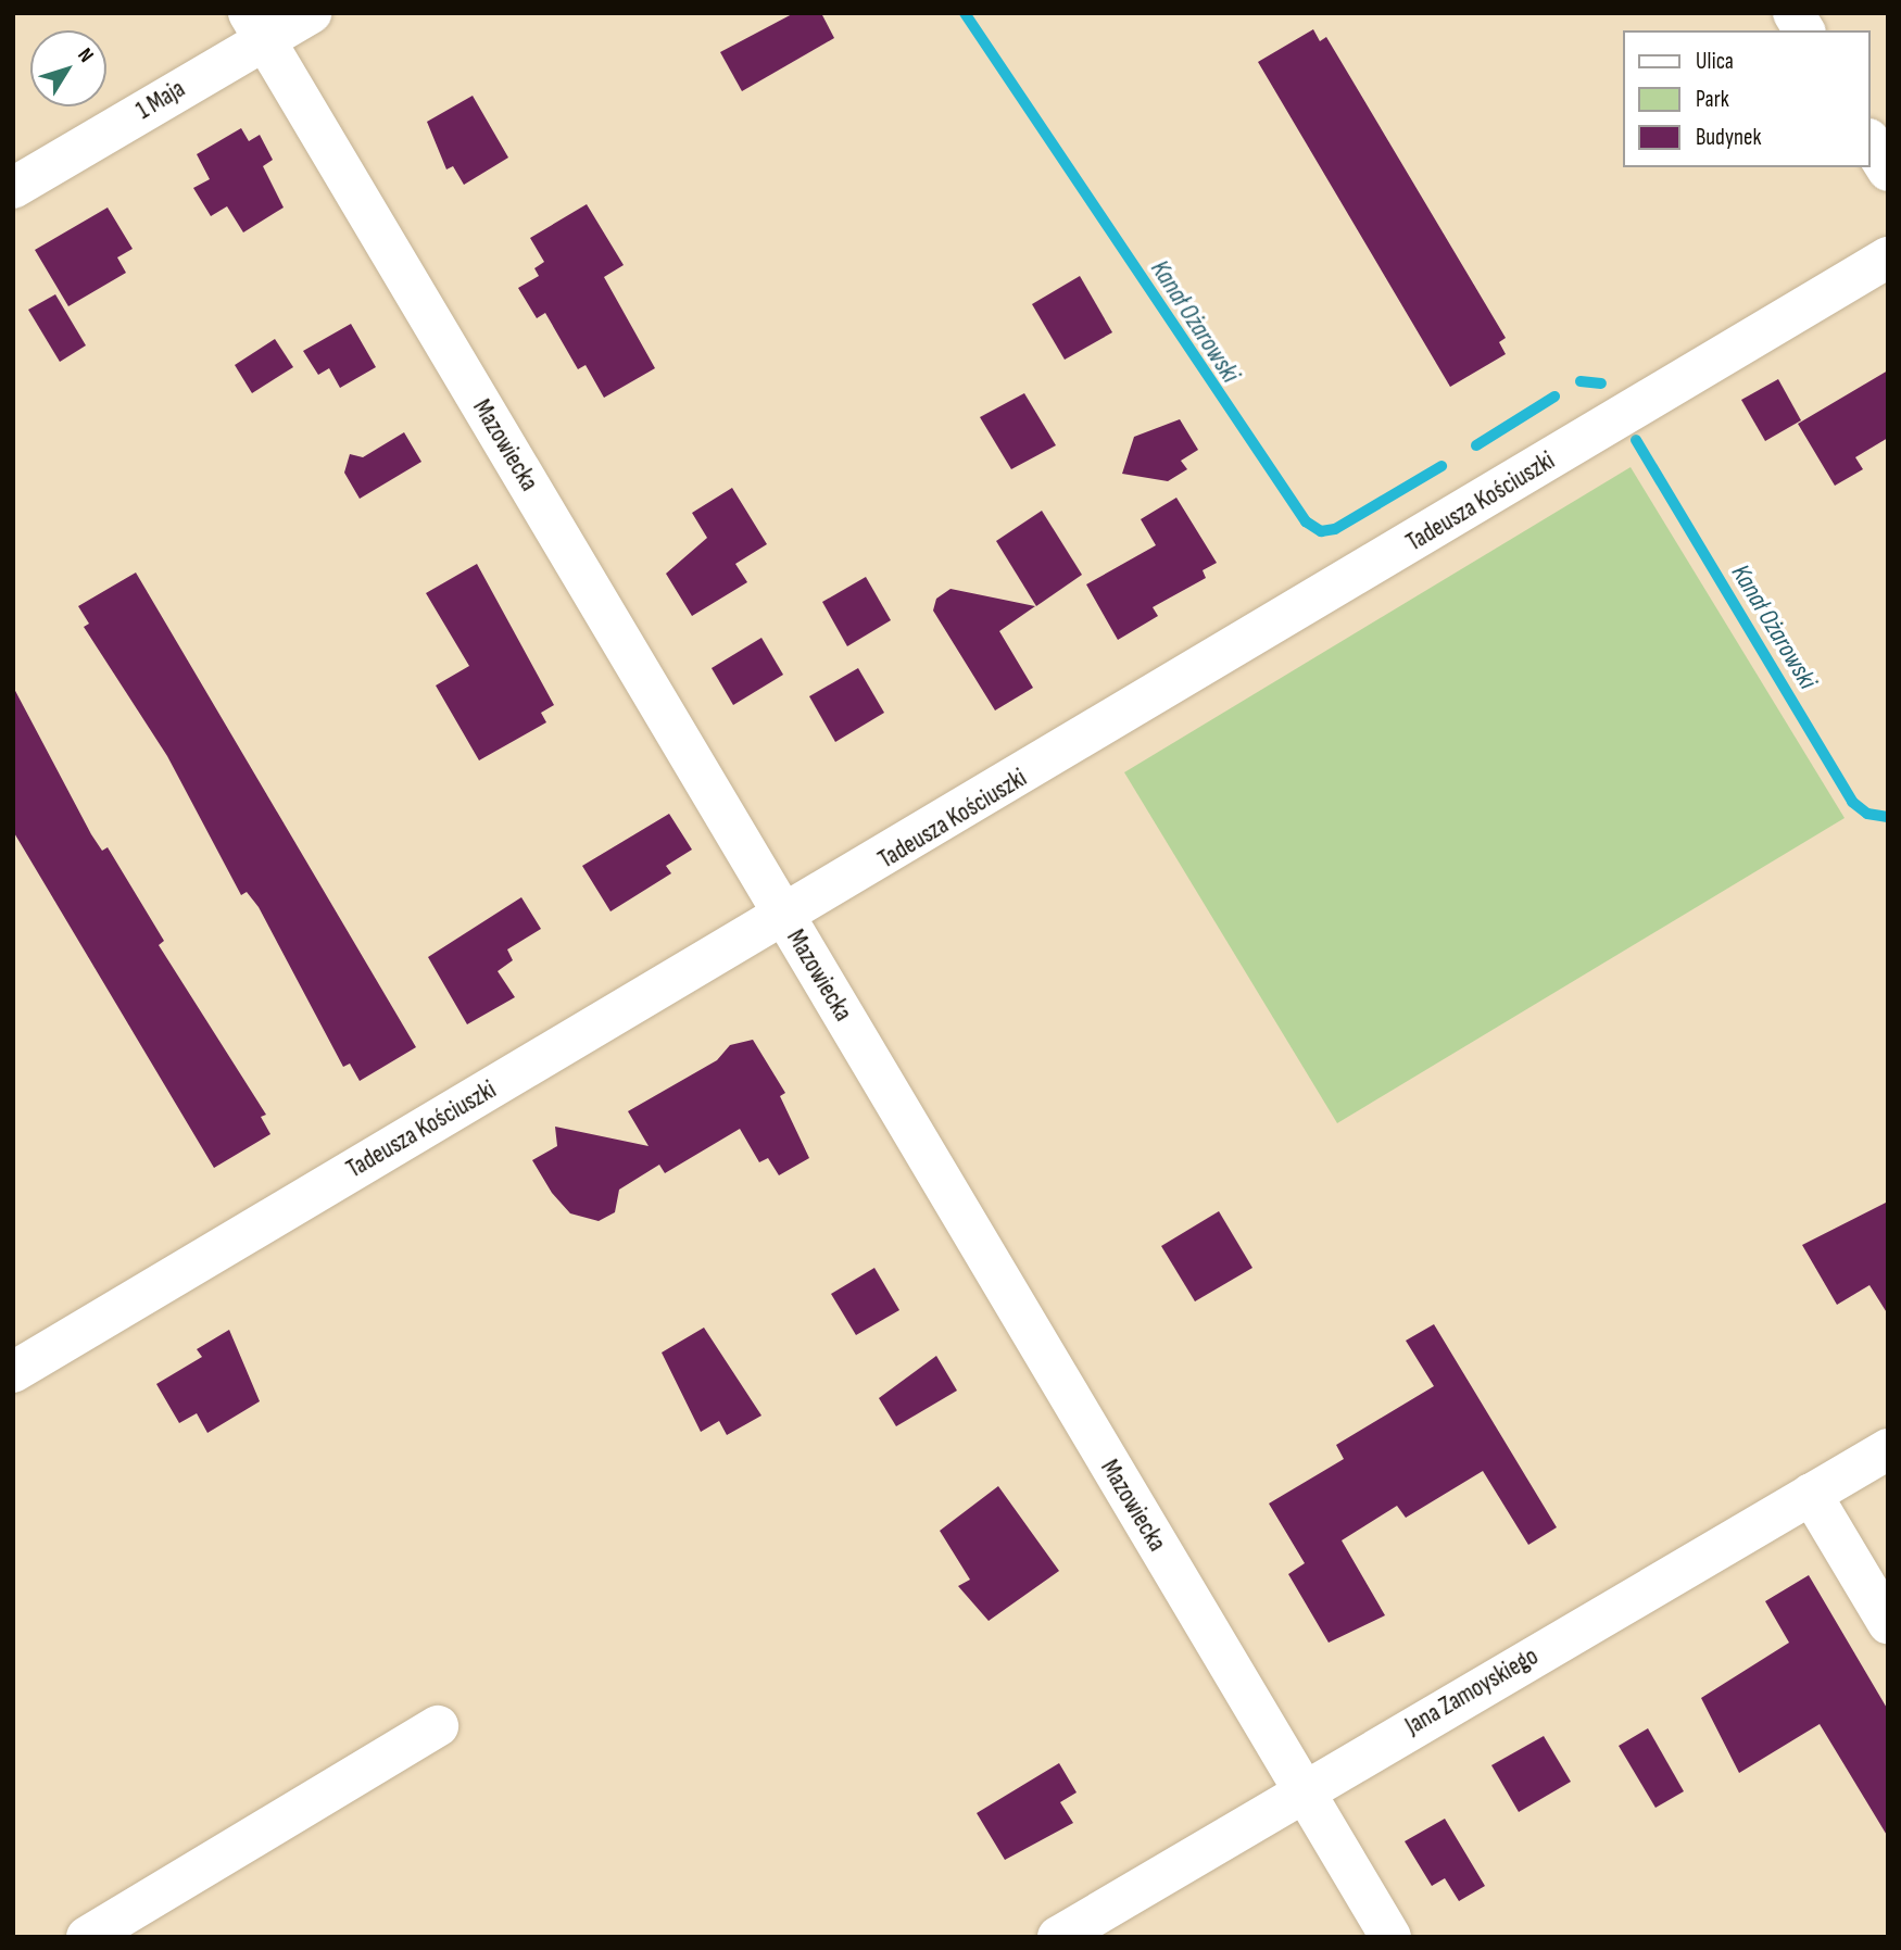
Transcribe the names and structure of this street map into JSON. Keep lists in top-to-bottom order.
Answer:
{
  "streets": {
    "street": [
      "1 Maja",
      "Mazowiecka",
      "Tadeusza Kościuszki",
      "Jana Zamoyskiego"
    ]
  },
  "crossings": [
    ["1 Maja", "Mazowiecka"],
    ["Mazowiecka", "Tadeusza Kościuszki"],
    ["Mazowiecka", "Jana Zamoyskiego"]
  ],
  "water": ["Kanał Ożarowski"],
  "legend": ["Ulica", "Park", "Budynek"],
  "north": "top right"
}
